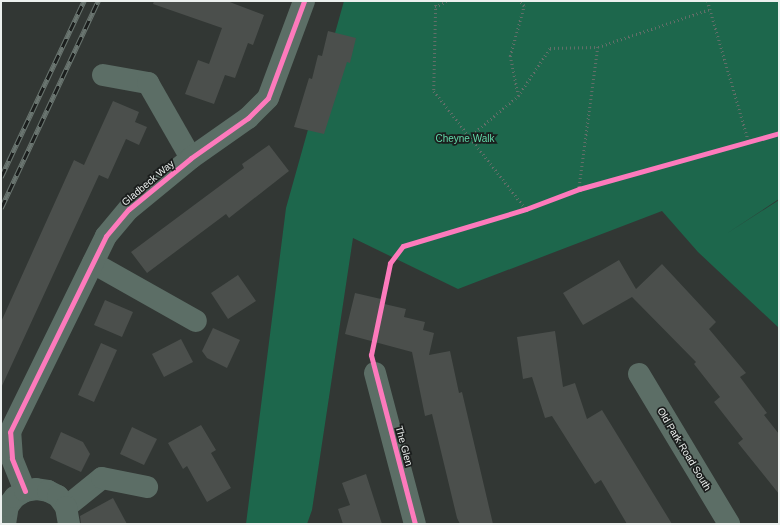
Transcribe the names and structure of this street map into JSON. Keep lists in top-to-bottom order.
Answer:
{
  "streets": {
    "street": ["Gladbeck Way", "The Glen", "Old Park Road South"]
  },
  "parks": ["Cheyne Walk"]
}
